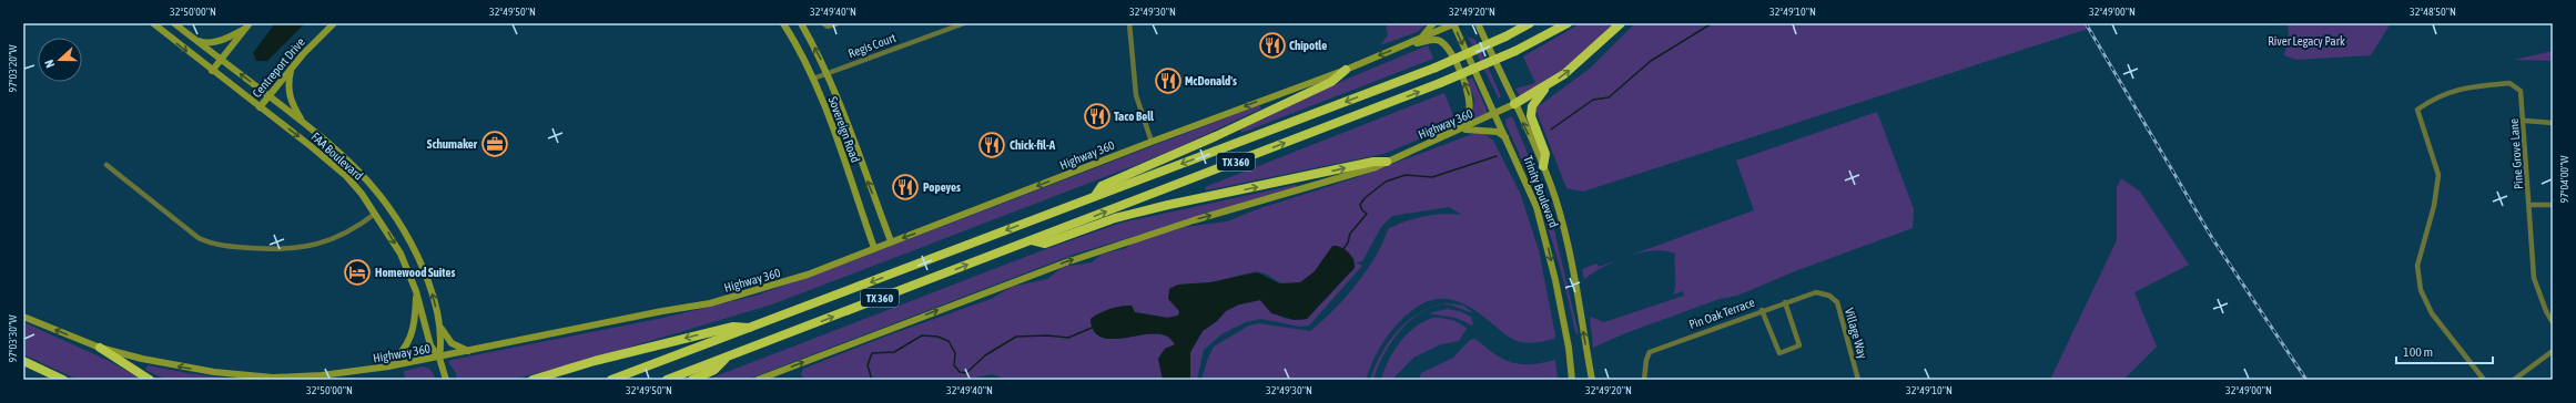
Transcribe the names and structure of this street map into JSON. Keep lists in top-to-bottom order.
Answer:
{
  "streets": {
    "highway": ["TX 360"],
    "main road": [
      "Centreport Drive",
      "Highway 360",
      "Sovereign Road",
      "FAA Boulevard",
      "Trinity Boulevard"
    ],
    "street": [
      "Regis Court",
      "Pine Grove Lane",
      "Pin Oak Terrace",
      "Village Way"
    ]
  },
  "crossings": [
    ["Regis Court", "Sovereign Road"],
    ["Centreport Drive", "FAA Boulevard"],
    ["Highway 360", "Sovereign Road"],
    ["Highway 360", "FAA Boulevard"],
    ["Highway 360", "Trinity Boulevard"],
    ["Pin Oak Terrace", "Village Way"]
  ],
  "parks": ["River Legacy Park"],
  "places": {
    "restaurant": [
      "Chipotle",
      "McDonald's",
      "Taco Bell",
      "Chick-fil-A",
      "Popeyes"
    ],
    "office": ["Schumaker"],
    "hotel": ["Homewood Suites"]
  },
  "scale_bar": "100 m",
  "north": "left",
  "coordinates": [
    "32°50'00\"N",
    "32°49'50\"N",
    "32°49'40\"N",
    "32°49'30\"N",
    "32°49'20\"N",
    "32°49'10\"N",
    "32°49'00\"N",
    "32°48'50\"N",
    "97°03'20\"W",
    "97°04'00\"W",
    "97°03'30\"W"
  ]
}
